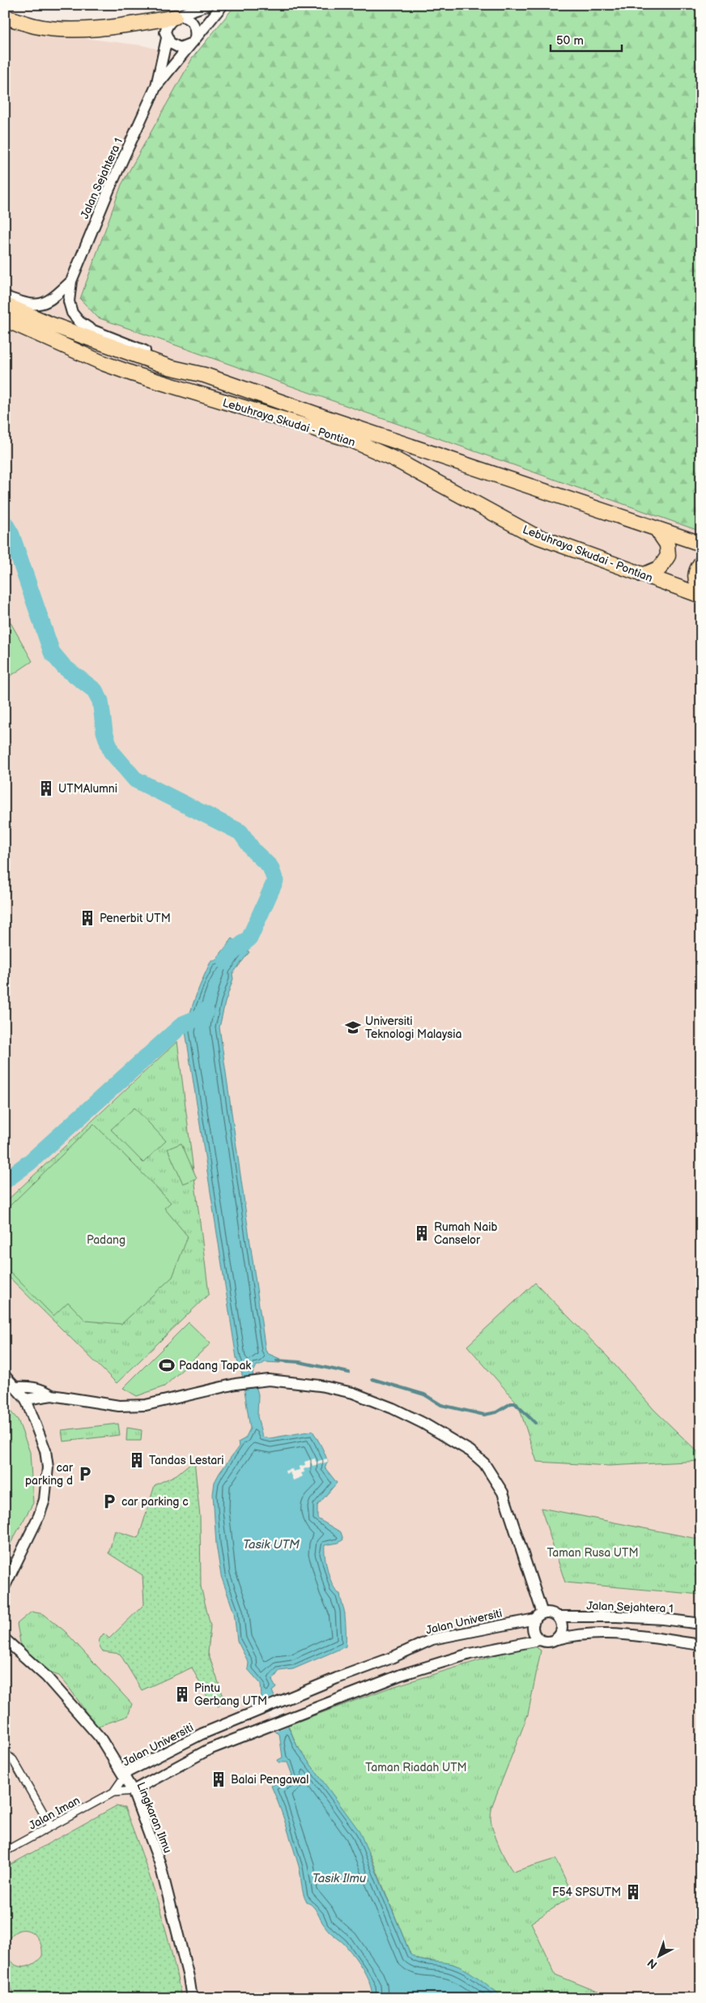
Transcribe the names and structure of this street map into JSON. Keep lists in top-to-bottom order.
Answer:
{
  "streets": {
    "highway": ["Lebuhraya Skudai - Pontian"],
    "street": [
      "Jalan Sejahtera 1",
      "Jalan Universiti",
      "Jalan Iman",
      "Lingkaran Ilmu"
    ]
  },
  "crossings": [
    ["Jalan Sejahtera 1", "Lebuhraya Skudai - Pontian"],
    ["Jalan Sejahtera 1", "Jalan Universiti"],
    ["Jalan Universiti", "Jalan Iman"],
    ["Jalan Universiti", "Lingkaran Ilmu"]
  ],
  "water": ["Tasik UTM", "Tasik Ilmu"],
  "parks": ["Padang", "Taman Rusa UTM", "Taman Riadah UTM"],
  "places": {
    "building": [
      "UTMAlumni",
      "Penerbit UTM",
      "Rumah Naib Canselor",
      "Tandas Lestari",
      "Pintu Gerbang UTM",
      "Balai Pengawal",
      "F54 SPSUTM"
    ],
    "school or university": ["Universiti Teknologi Malaysia"],
    "sports": ["Padang Tapak"],
    "parking": ["car parking d", "car parking c"]
  },
  "scale_bar": "50 m",
  "north": "bottom left"
}
